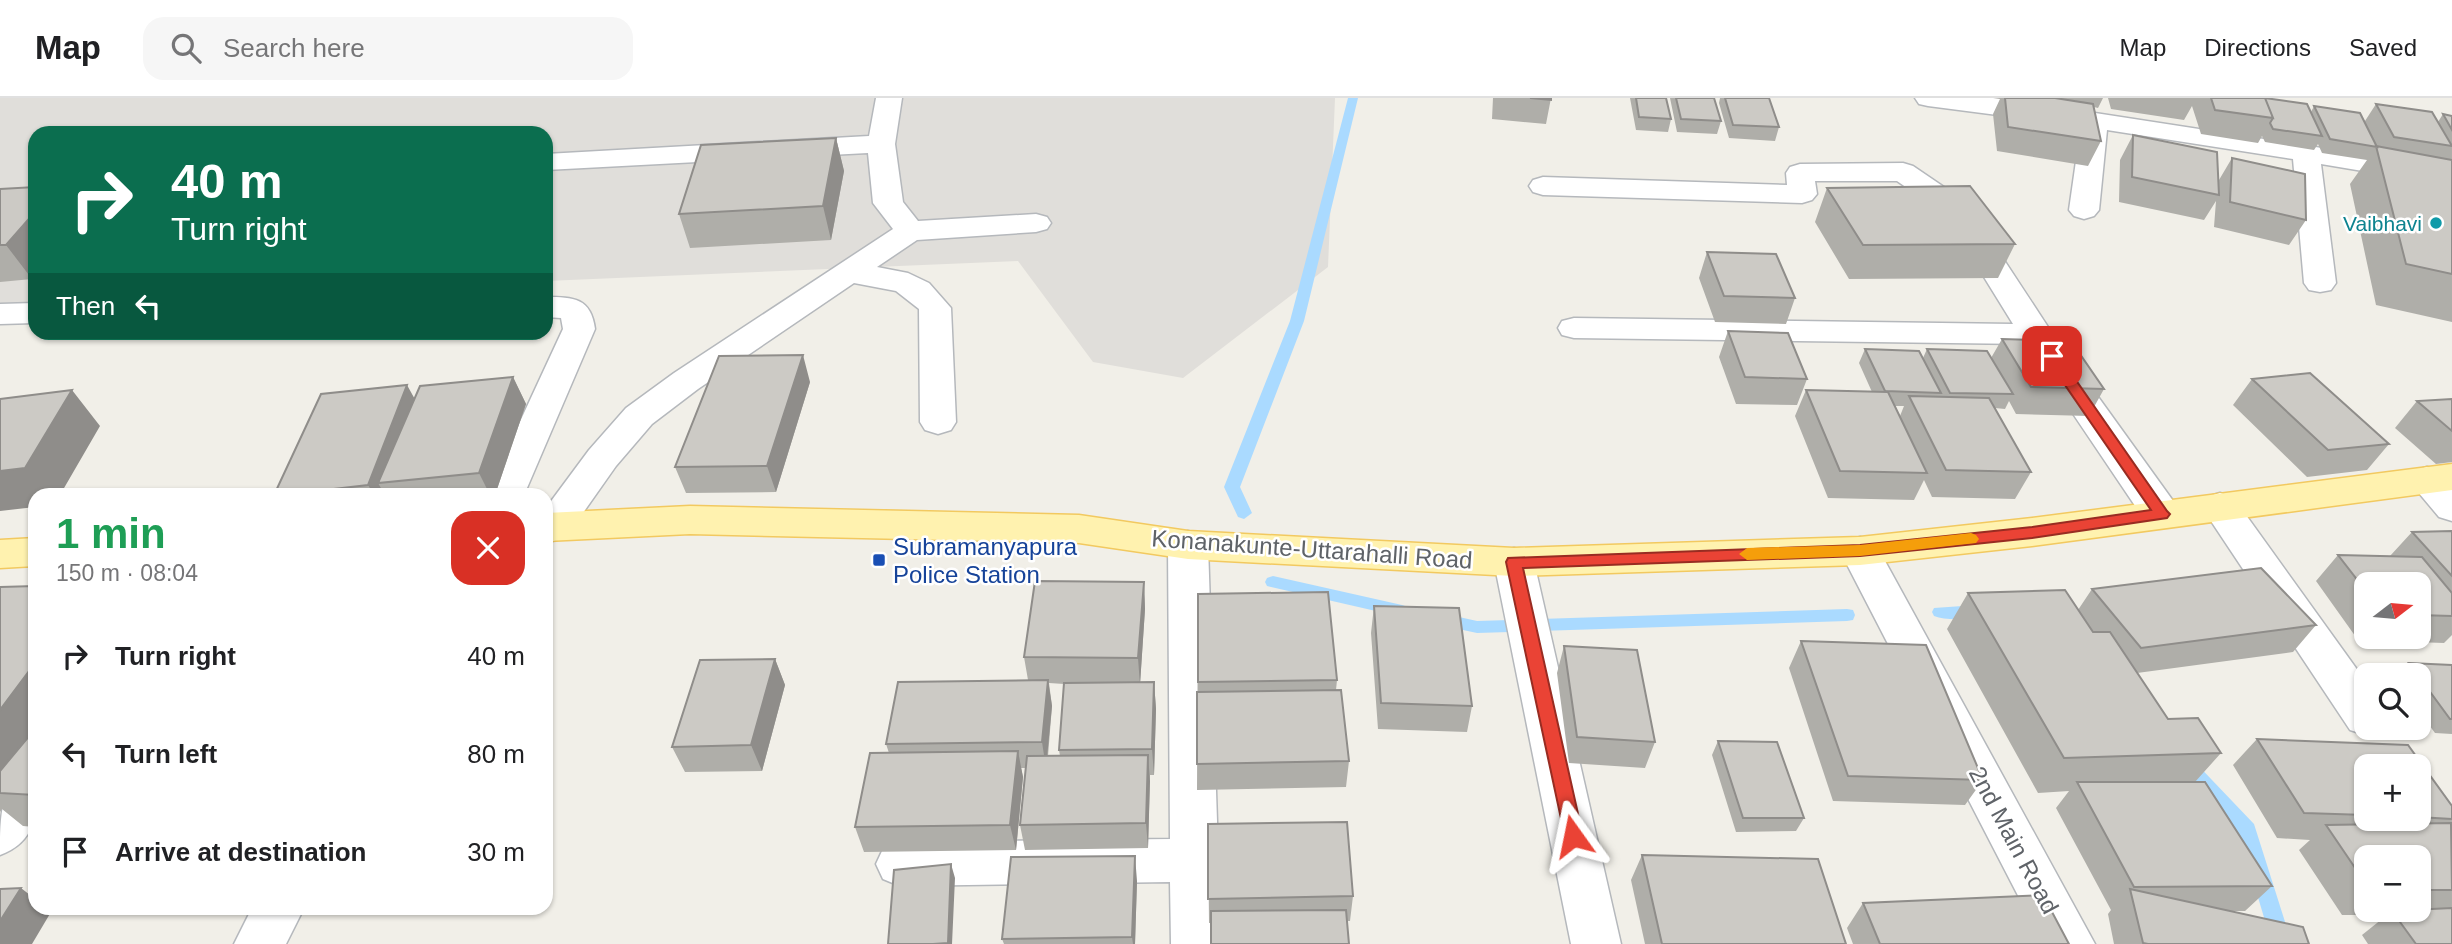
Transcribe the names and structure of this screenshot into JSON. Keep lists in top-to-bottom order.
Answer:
{
  "streets": {
    "main road": ["Konanakunte-Uttarahalli Road"],
    "street": ["2nd Main Road"]
  },
  "crossings": [
    ["Konanakunte-Uttarahalli Road", "2nd Main Road"]
  ],
  "places": {
    "other": ["Vaibhavi"],
    "transit": ["Subramanyapura Police Station"]
  },
  "north": "right",
  "page": {
    "header": "Map",
    "search": "Search here",
    "nav": ["Map", "Directions", "Saved"],
    "turn": ["40 m", "Turn right"],
    "then": "Then",
    "heading": ["1 min", "150 m · 08:04"],
    "map_buttons": ["+", "−"],
    "list": [
      {
        "name": "Turn right",
        "value": "40 m"
      },
      {
        "name": "Turn left",
        "value": "80 m"
      },
      {
        "name": "Arrive at destination",
        "value": "30 m"
      }
    ]
  }
}
